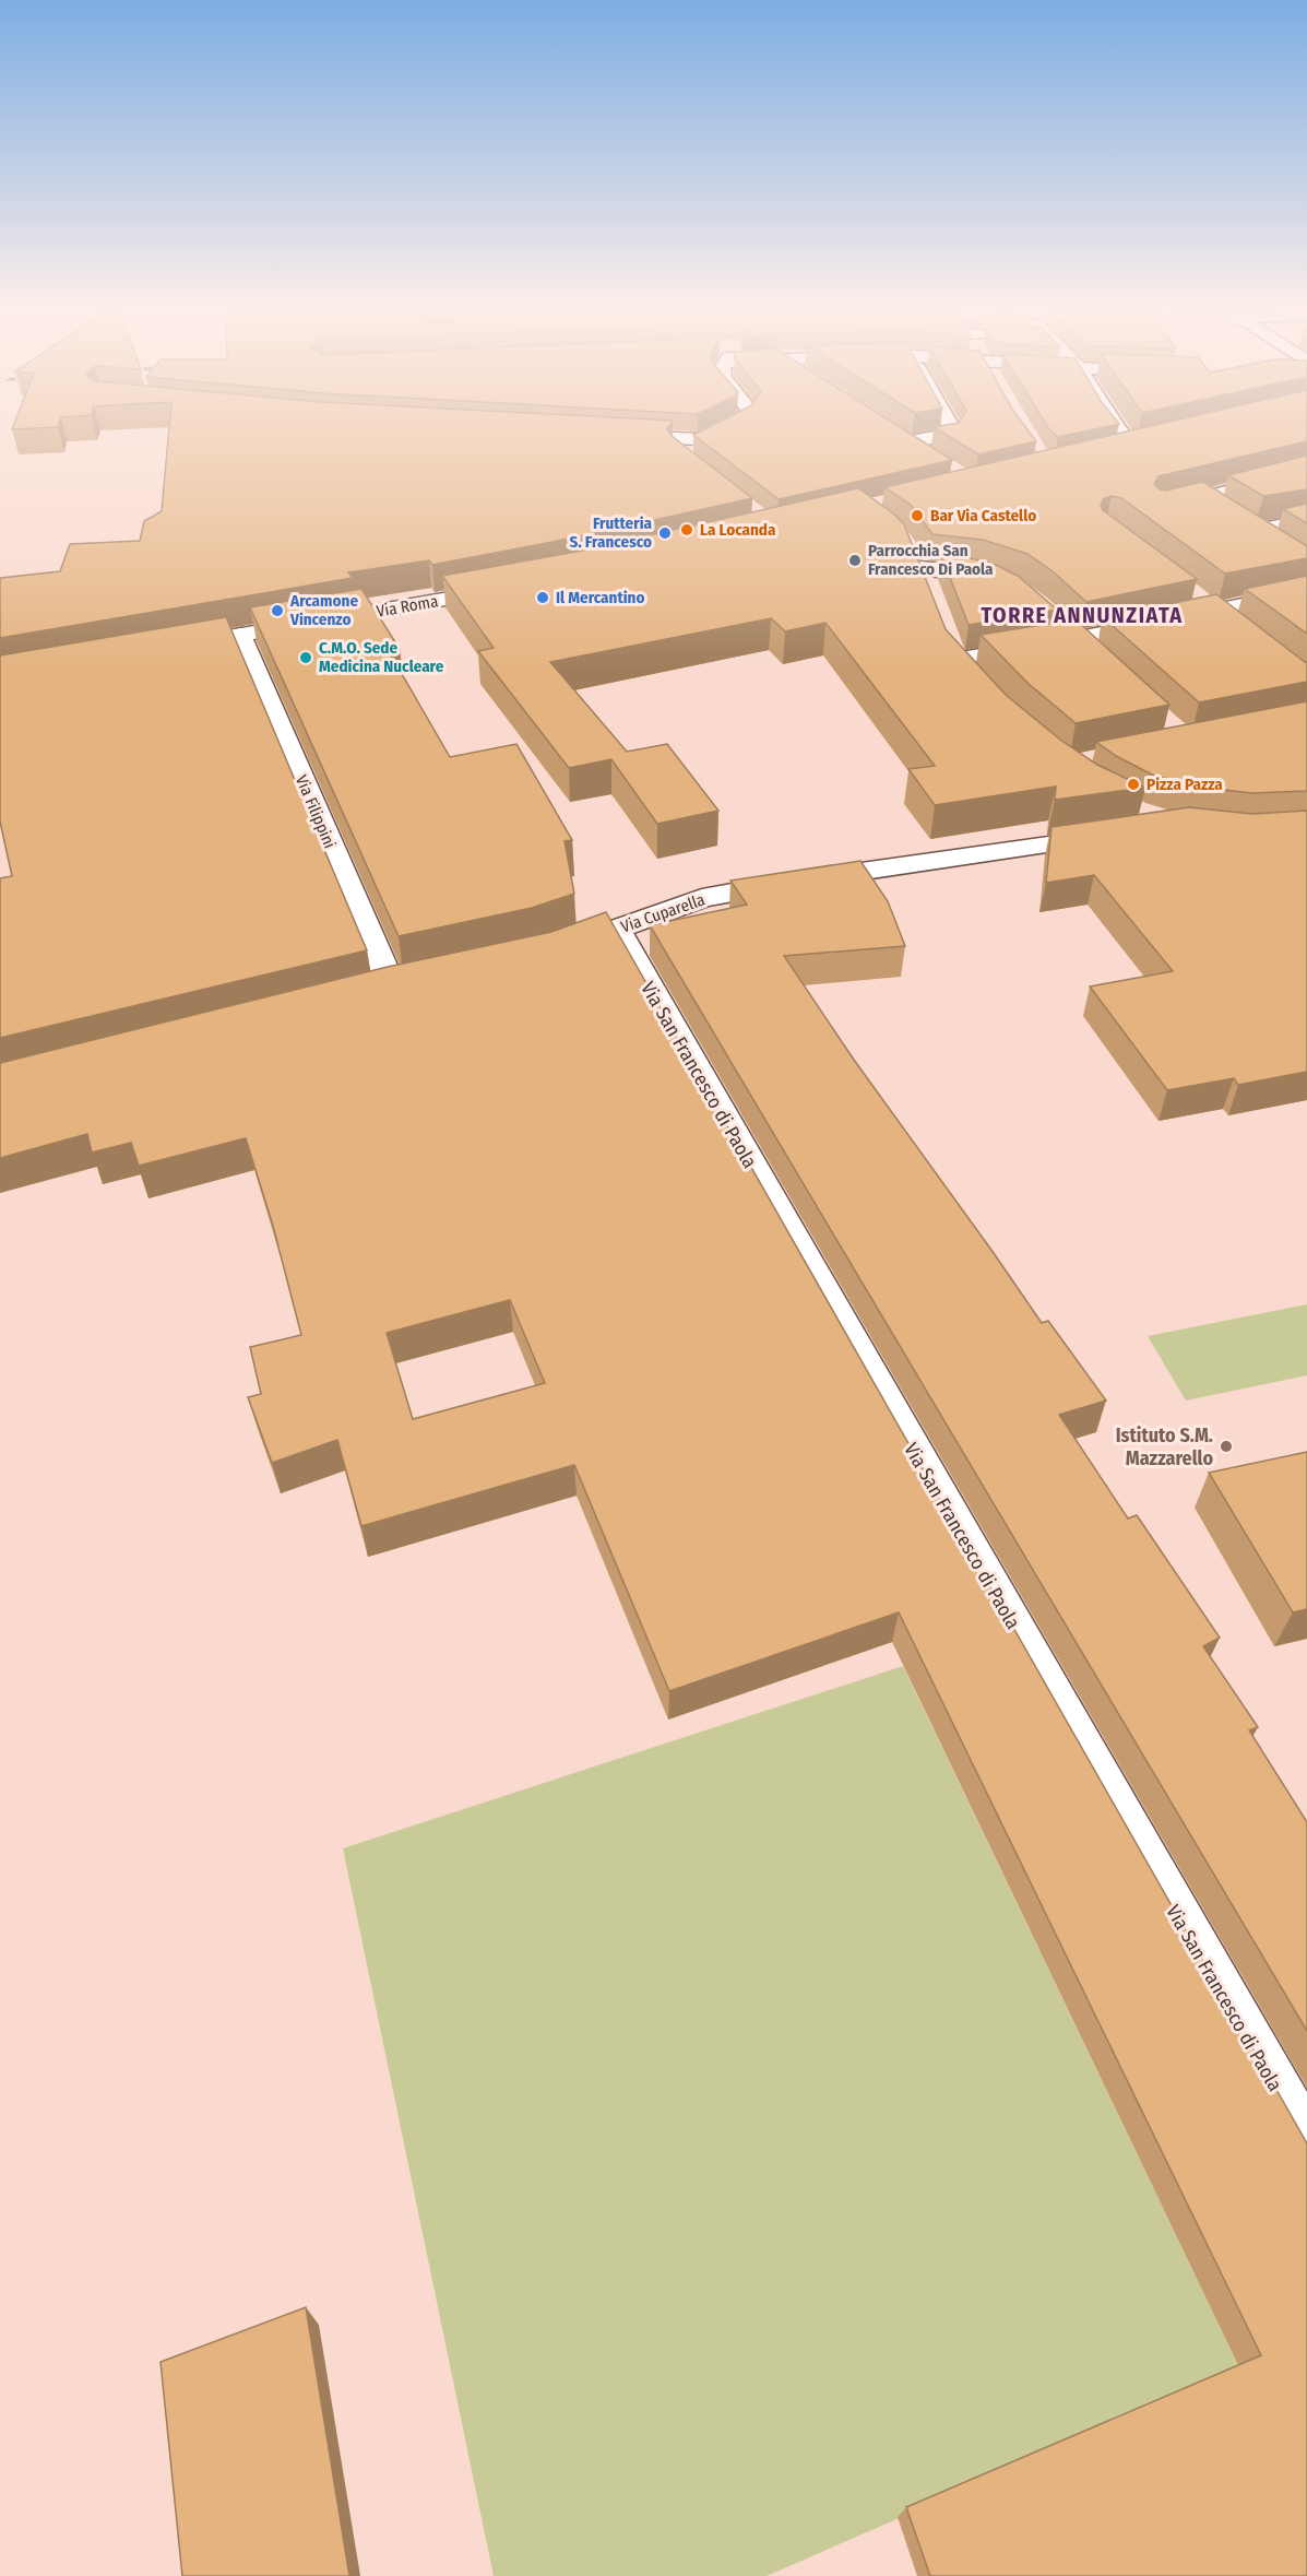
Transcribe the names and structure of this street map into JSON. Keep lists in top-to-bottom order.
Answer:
{
  "streets": {
    "street": [
      "Via Roma",
      "Via Filippini",
      "Via Cuparella",
      "Via San Francesco di Paola"
    ]
  },
  "crossings": [
    ["Via Roma", "Via Filippini"],
    ["Via Cuparella", "Via San Francesco di Paola"]
  ],
  "districts": ["TORRE ANNUNZIATA"],
  "places": [
    "Bar Via Castello",
    "La Locanda",
    "Frutteria S. Francesco",
    "Parrocchia San Francesco Di Paola",
    "Il Mercantino",
    "Arcamone Vincenzo",
    "C.M.O. Sede Medicina Nucleare",
    "Pizza Pazza",
    "Istituto S.M. Mazzarello"
  ]
}
